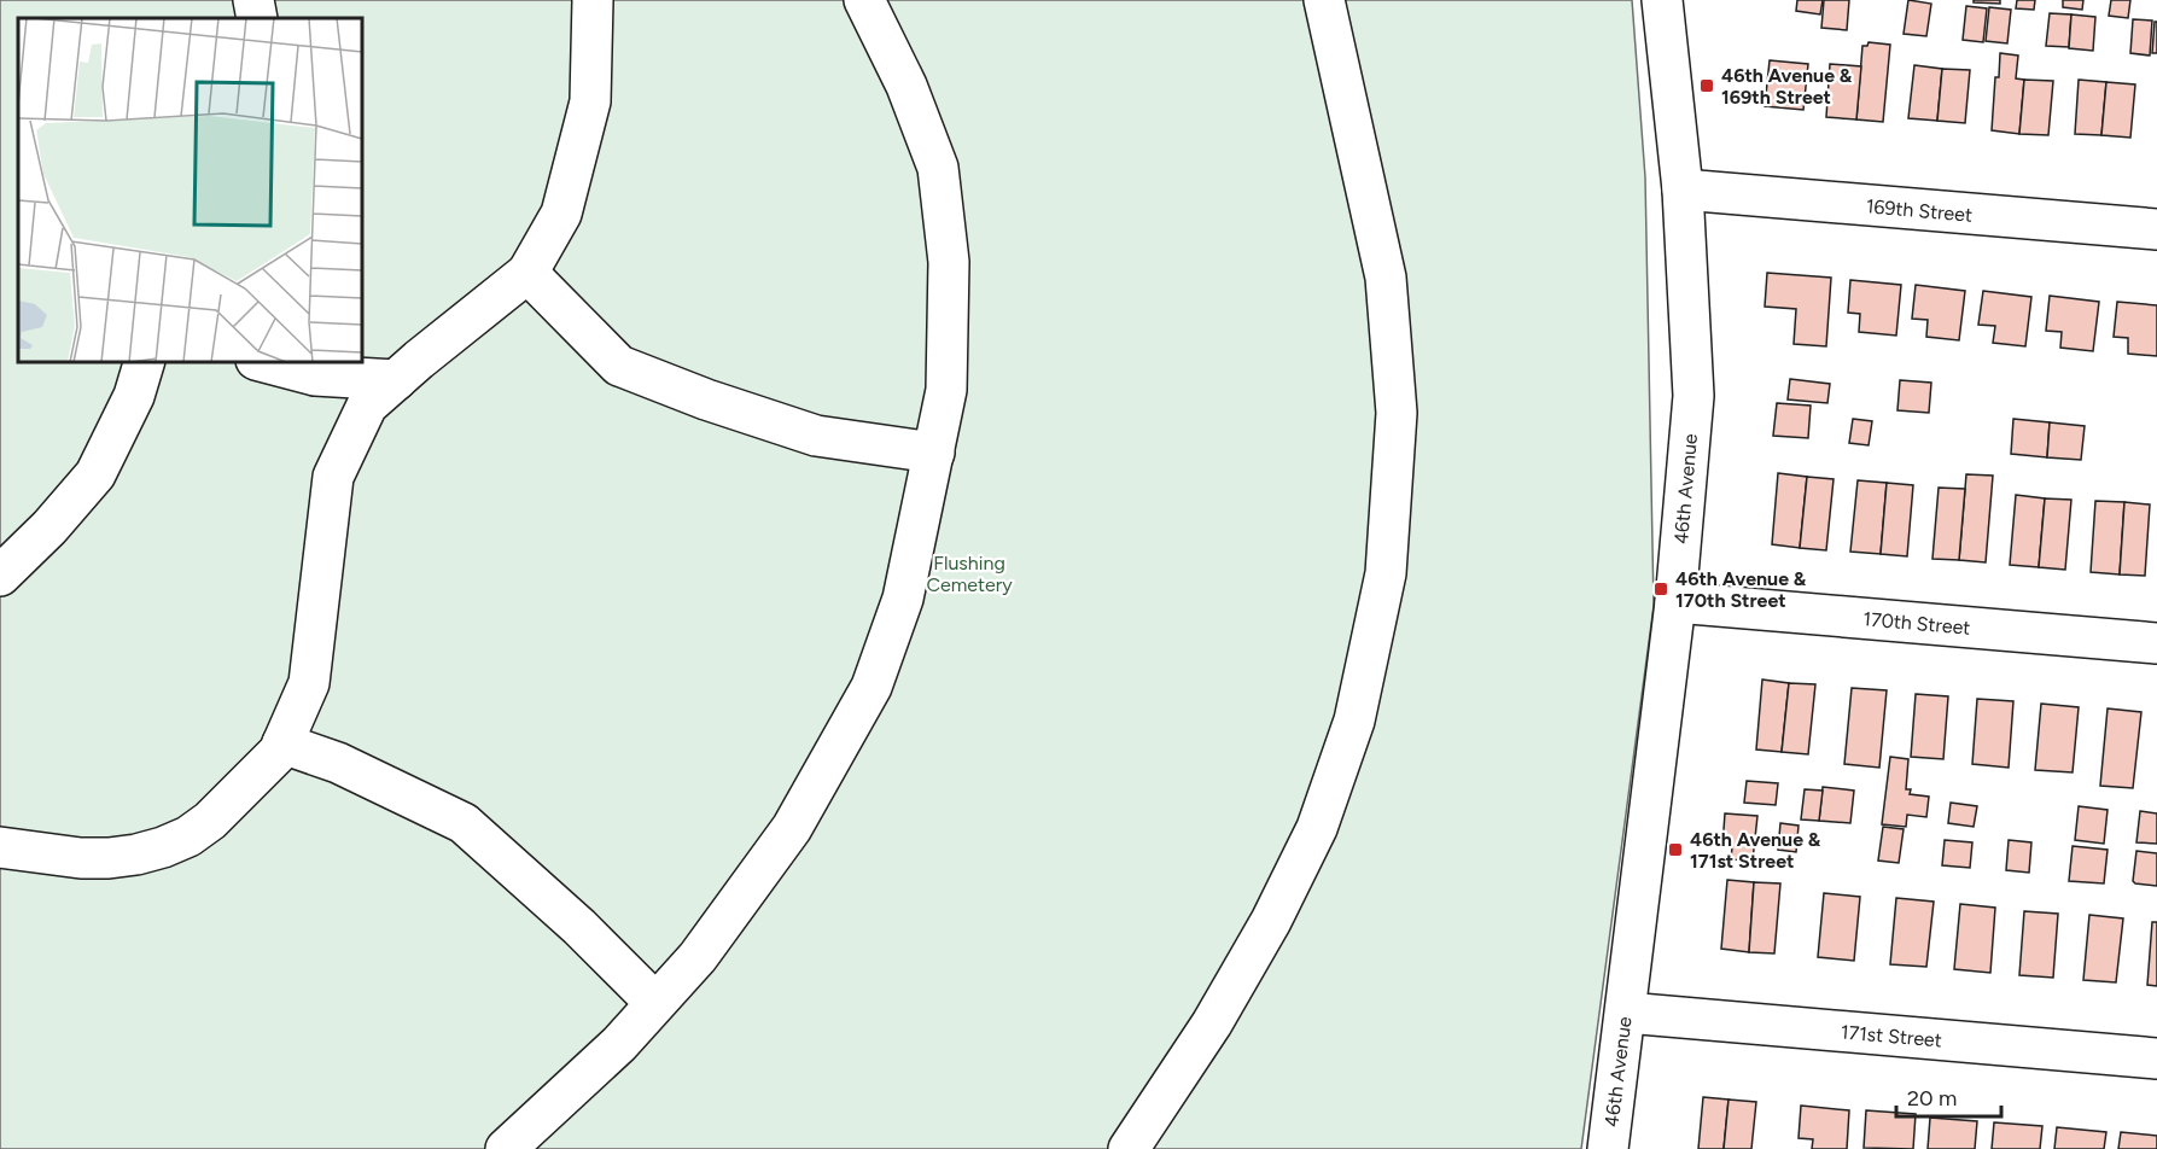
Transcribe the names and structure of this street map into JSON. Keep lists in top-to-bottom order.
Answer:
{
  "streets": {
    "street": [
      "169th Street",
      "46th Avenue",
      "170th Street",
      "171st Street"
    ]
  },
  "crossings": [
    ["169th Street", "46th Avenue"],
    ["46th Avenue", "170th Street"],
    ["46th Avenue", "171st Street"]
  ],
  "parks": ["Flushing Cemetery"],
  "places": {
    "transit": ["46th Avenue & 169th Street", "46th Avenue & 170th Street", "46th Avenue & 171st Street"]
  },
  "scale_bar": "20 m"
}
